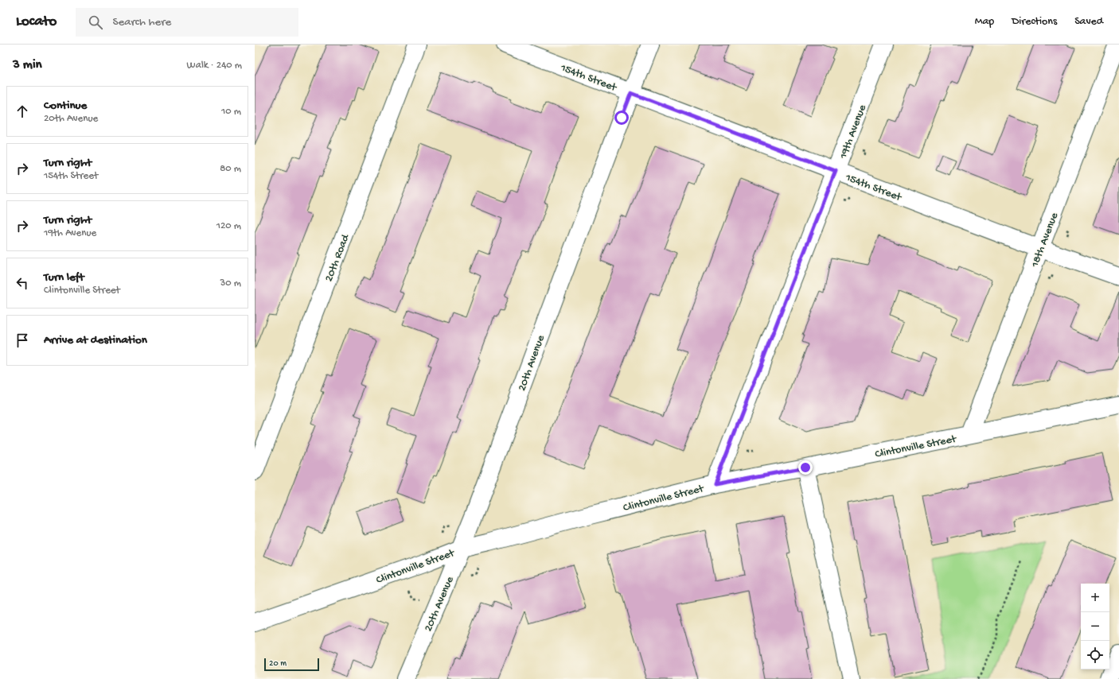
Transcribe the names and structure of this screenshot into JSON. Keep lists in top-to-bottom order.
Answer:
{
  "streets": {
    "street": [
      "154th Street",
      "19th Avenue",
      "18th Avenue",
      "20th Road",
      "20th Avenue",
      "Clintonville Street"
    ]
  },
  "crossings": [
    ["154th Street", "19th Avenue"],
    ["154th Street", "18th Avenue"],
    ["154th Street", "20th Avenue"],
    ["19th Avenue", "Clintonville Street"],
    ["18th Avenue", "Clintonville Street"],
    ["20th Avenue", "Clintonville Street"]
  ],
  "scale_bar": "20 m",
  "page": {
    "header": "Locato",
    "search": "Search here",
    "nav": ["Map", "Directions", "Saved"],
    "heading": ["3 min", "Walk · 240 m"],
    "list": [
      ["Continue", "20th Avenue", "10 m"],
      ["Turn right", "154th Street", "80 m"],
      ["Turn right", "19th Avenue", "120 m"],
      ["Turn left", "Clintonville Street", "30 m"],
      "Arrive at destination"
    ],
    "map_buttons": ["+", "−"],
    "scale": "20 m"
  }
}
